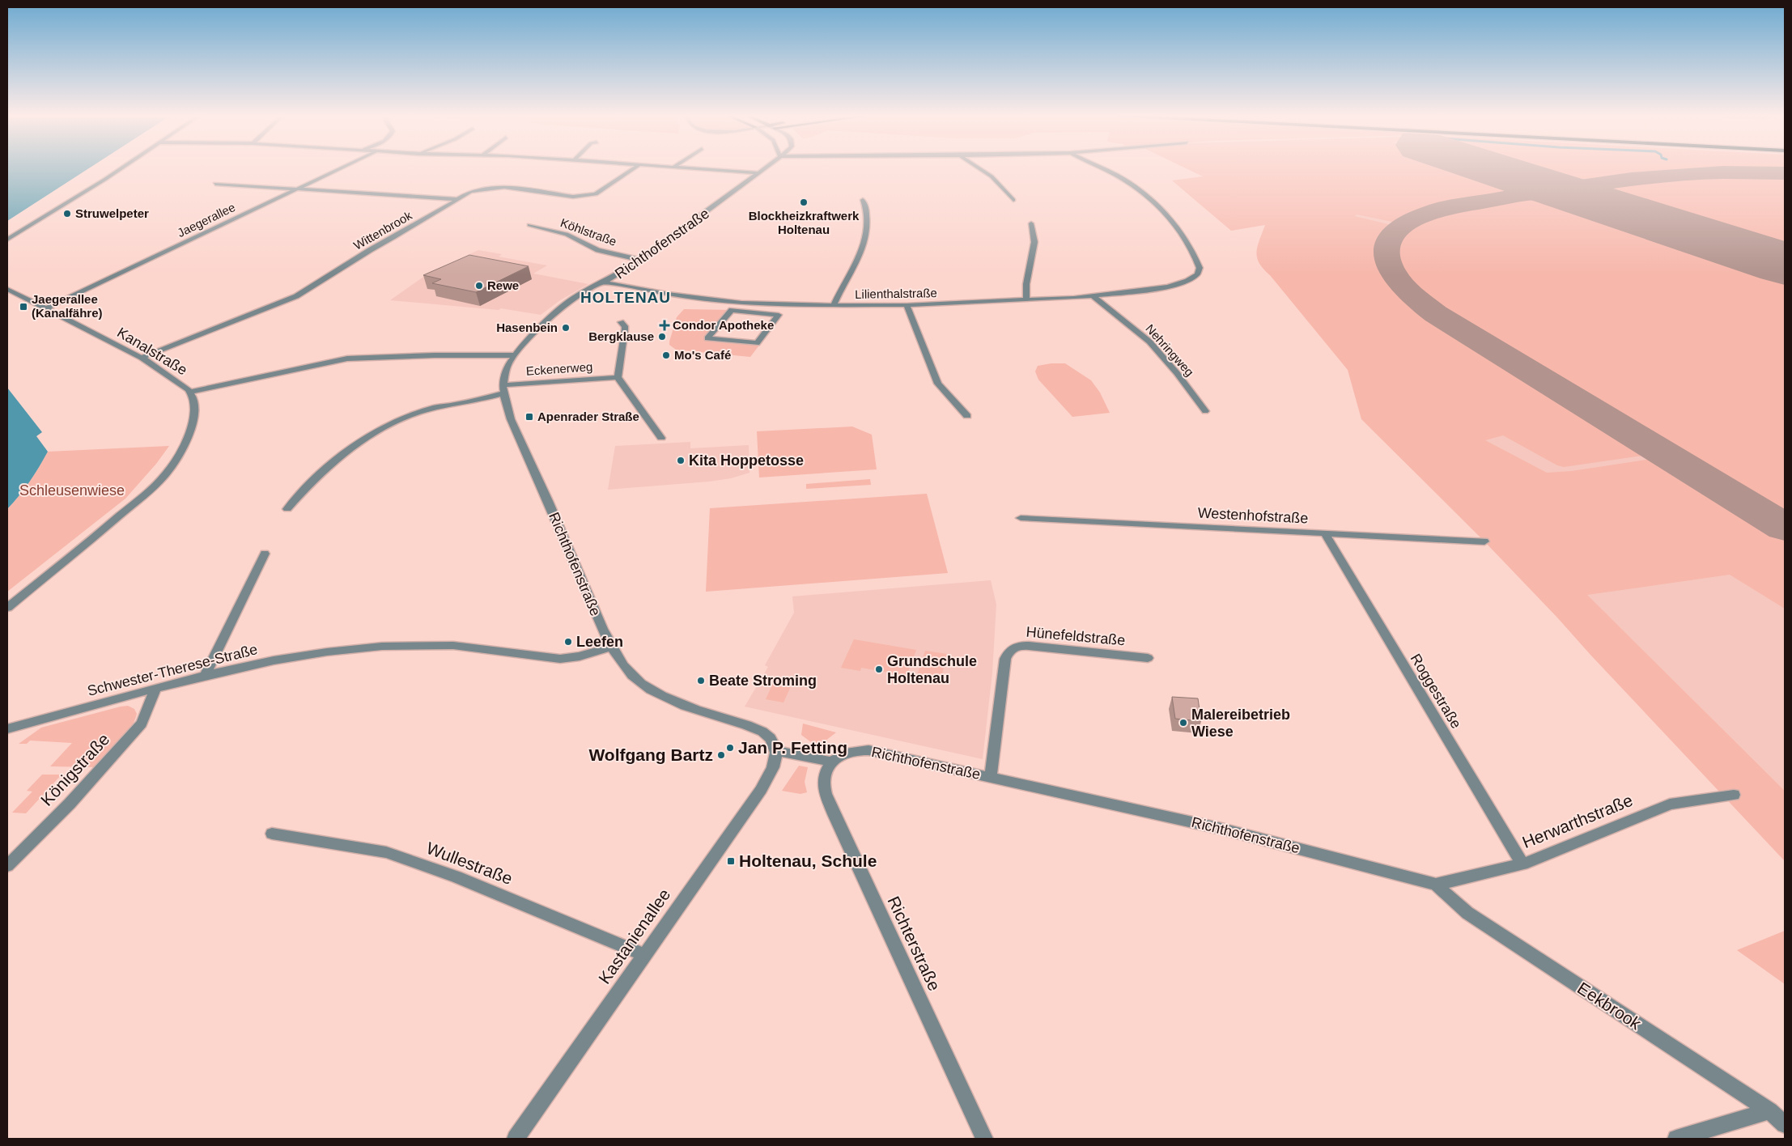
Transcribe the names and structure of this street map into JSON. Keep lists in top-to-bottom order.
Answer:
{
  "streets": {
    "street": [
      "Jaegerallee",
      "Wittenbrook",
      "Köhlstraße",
      "Richthofenstraße",
      "Lilienthalstraße",
      "Nehringweg",
      "Kanalstraße",
      "Eckenerweg",
      "Westenhofstraße",
      "Hünefeldstraße",
      "Schwester-Therese-Straße",
      "Roggestraße",
      "Königstraße",
      "Herwarthstraße",
      "Wullestraße",
      "Kastanienallee",
      "Richterstraße",
      "Eekbrook"
    ]
  },
  "crossings": [
    ["Jaegerallee", "Kanalstraße"],
    ["Wittenbrook", "Kanalstraße"],
    ["Köhlstraße", "Richthofenstraße"],
    ["Richthofenstraße", "Lilienthalstraße"],
    ["Richthofenstraße", "Eckenerweg"],
    ["Richthofenstraße", "Hünefeldstraße"],
    ["Richthofenstraße", "Schwester-Therese-Straße"],
    ["Richthofenstraße", "Herwarthstraße"],
    ["Richthofenstraße", "Kastanienallee"],
    ["Richthofenstraße", "Richterstraße"],
    ["Richthofenstraße", "Eekbrook"],
    ["Lilienthalstraße", "Nehringweg"],
    ["Westenhofstraße", "Roggestraße"],
    ["Schwester-Therese-Straße", "Königstraße"],
    ["Roggestraße", "Herwarthstraße"],
    ["Herwarthstraße", "Eekbrook"],
    ["Wullestraße", "Kastanienallee"]
  ],
  "districts": ["HOLTENAU"],
  "parks": ["Schleusenwiese"],
  "places": {
    "other": [
      "Blockheizkraftwerk Holtenau",
      "Struwelpeter",
      "Rewe",
      "Hasenbein",
      "Bergklause",
      "Mo's Café",
      "Kita Hoppetosse",
      "Leefen",
      "Grundschule Holtenau",
      "Beate Stroming",
      "Malereibetrieb Wiese",
      "Jan P. Fetting",
      "Wolfgang Bartz"
    ],
    "transit": ["Jaegerallee (Kanalfähre)", "Apenrader Straße", "Holtenau, Schule"],
    "health": ["Condor Apotheke"]
  }
}
